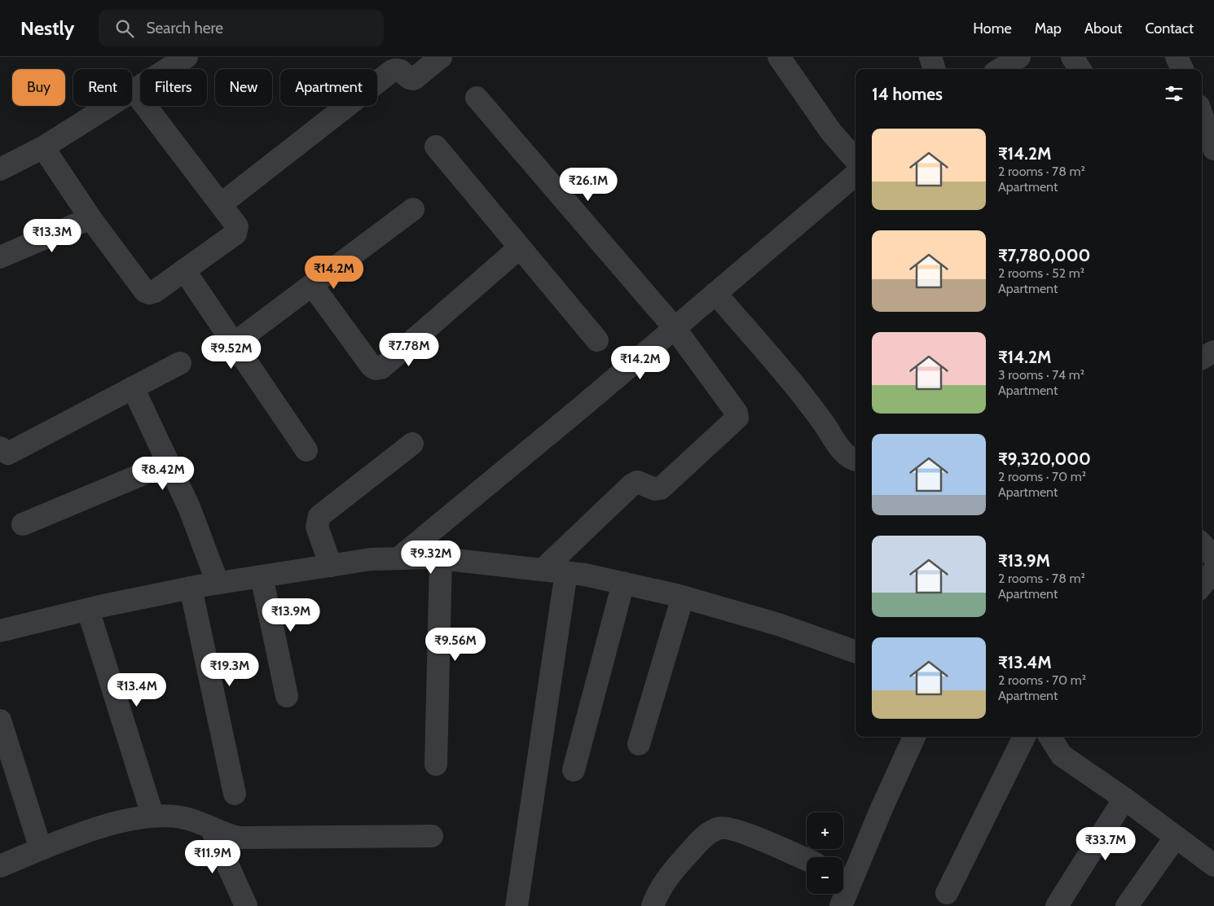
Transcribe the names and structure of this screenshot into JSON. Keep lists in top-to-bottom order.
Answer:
{
  "page": {
    "header": "Nestly",
    "search": "Search here",
    "nav": [
      "Home",
      "Map",
      "About",
      "Contact"
    ],
    "chip": [
      "Buy",
      "Rent",
      "Filters",
      "New",
      "Apartment"
    ],
    "heading": "14 homes",
    "list": [
      {
        "name": "₹14.2M",
        "note": "2 rooms · 78 m² · Apartment"
      },
      {
        "name": "₹7,780,000",
        "note": "2 rooms · 52 m² · Apartment"
      },
      {
        "name": "₹14.2M",
        "note": "3 rooms · 74 m² · Apartment"
      },
      {
        "name": "₹9,320,000",
        "note": "2 rooms · 70 m² · Apartment"
      },
      {
        "name": "₹13.9M",
        "note": "2 rooms · 78 m² · Apartment"
      },
      {
        "name": "₹13.4M",
        "note": "2 rooms · 70 m² · Apartment"
      }
    ],
    "price": [
      "₹26.1M",
      "₹13.3M",
      "₹14.2M",
      "₹7.78M",
      "₹9.52M",
      "₹14.2M",
      "₹8.42M",
      "₹9.32M",
      "₹13.9M",
      "₹9.56M",
      "₹19.3M",
      "₹13.4M",
      "₹33.7M",
      "₹11.9M"
    ],
    "map_buttons": ["+", "−"]
  }
}
